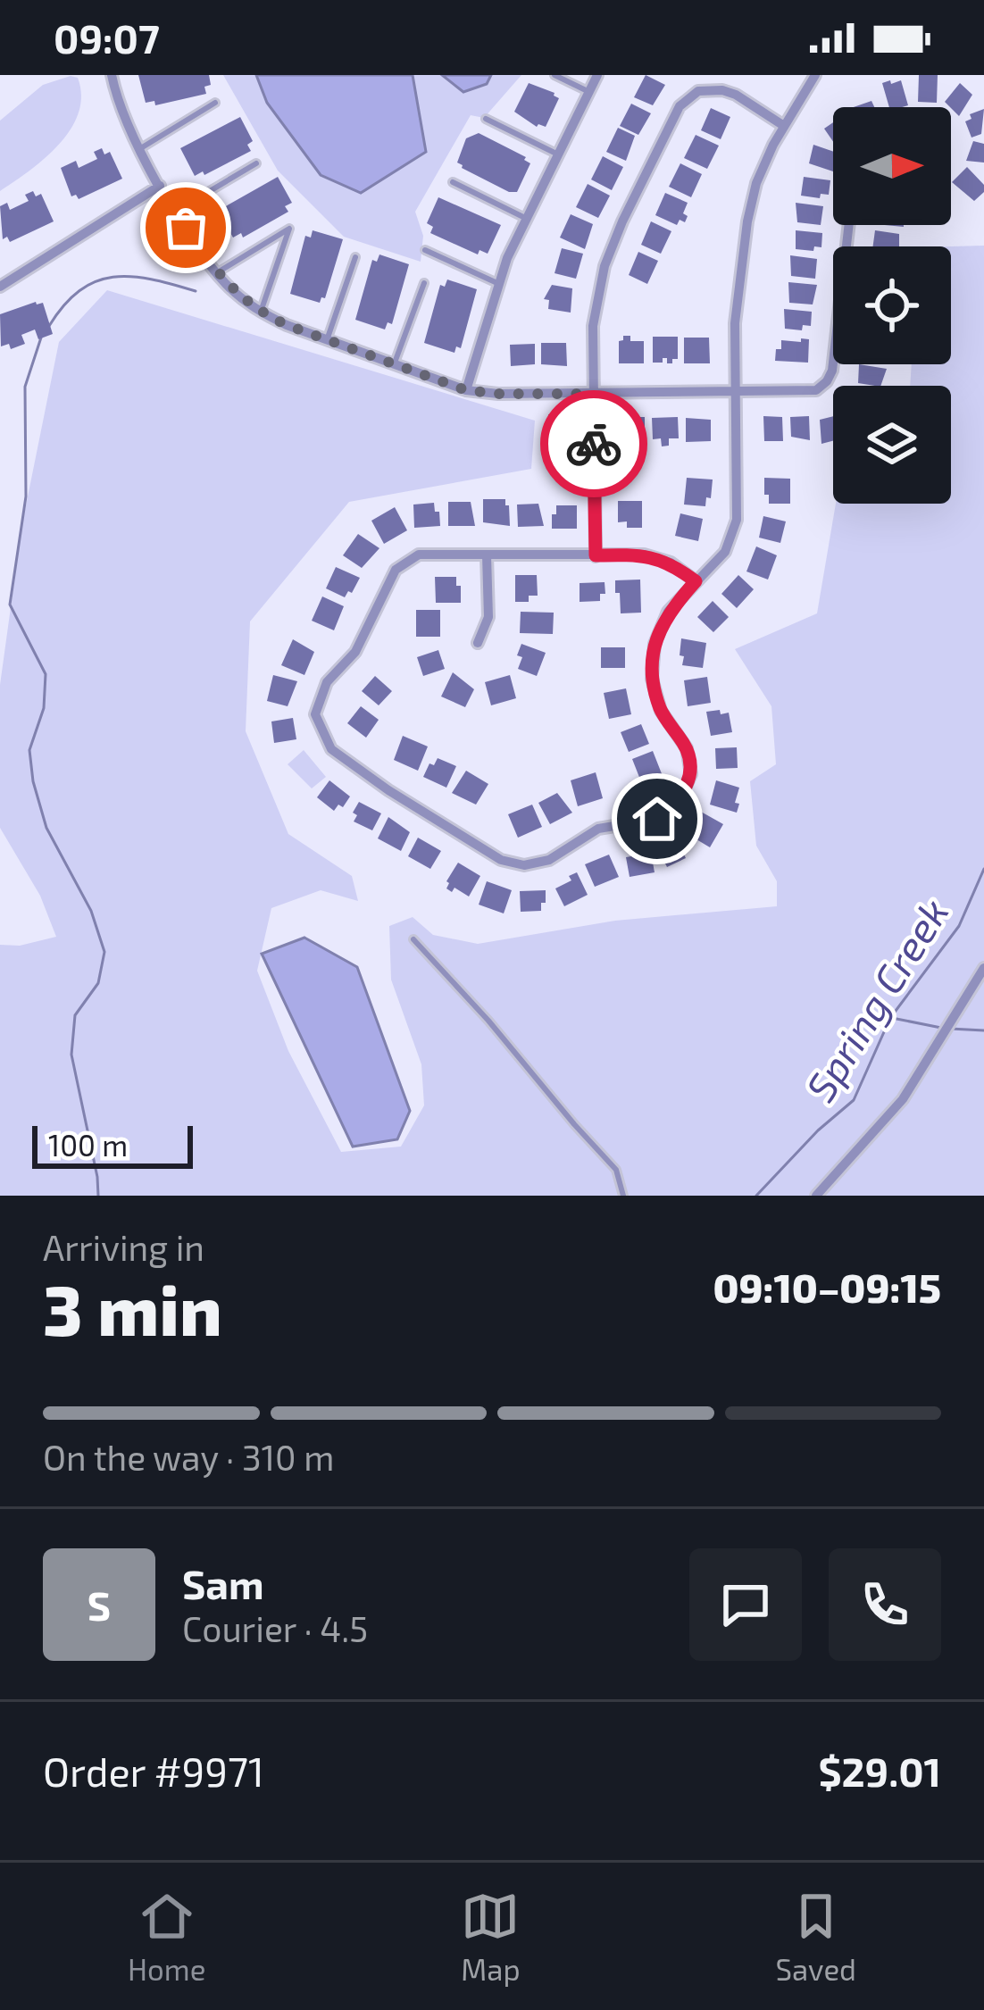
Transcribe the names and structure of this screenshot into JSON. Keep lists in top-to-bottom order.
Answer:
{
  "water": ["Spring Creek"],
  "scale_bar": "100 m",
  "north": "right",
  "page": {
    "status": "09:07",
    "scale": "100 m",
    "heading": ["3 min", "Arriving in", "09:10–09:15"],
    "panel": [
      "Sam",
      "Courier · 4.5",
      "Order #9971",
      "$29.01"
    ],
    "bar": "On the way · 310 m",
    "round": "S",
    "tabs": ["Home", "Map", "Saved"]
  }
}
